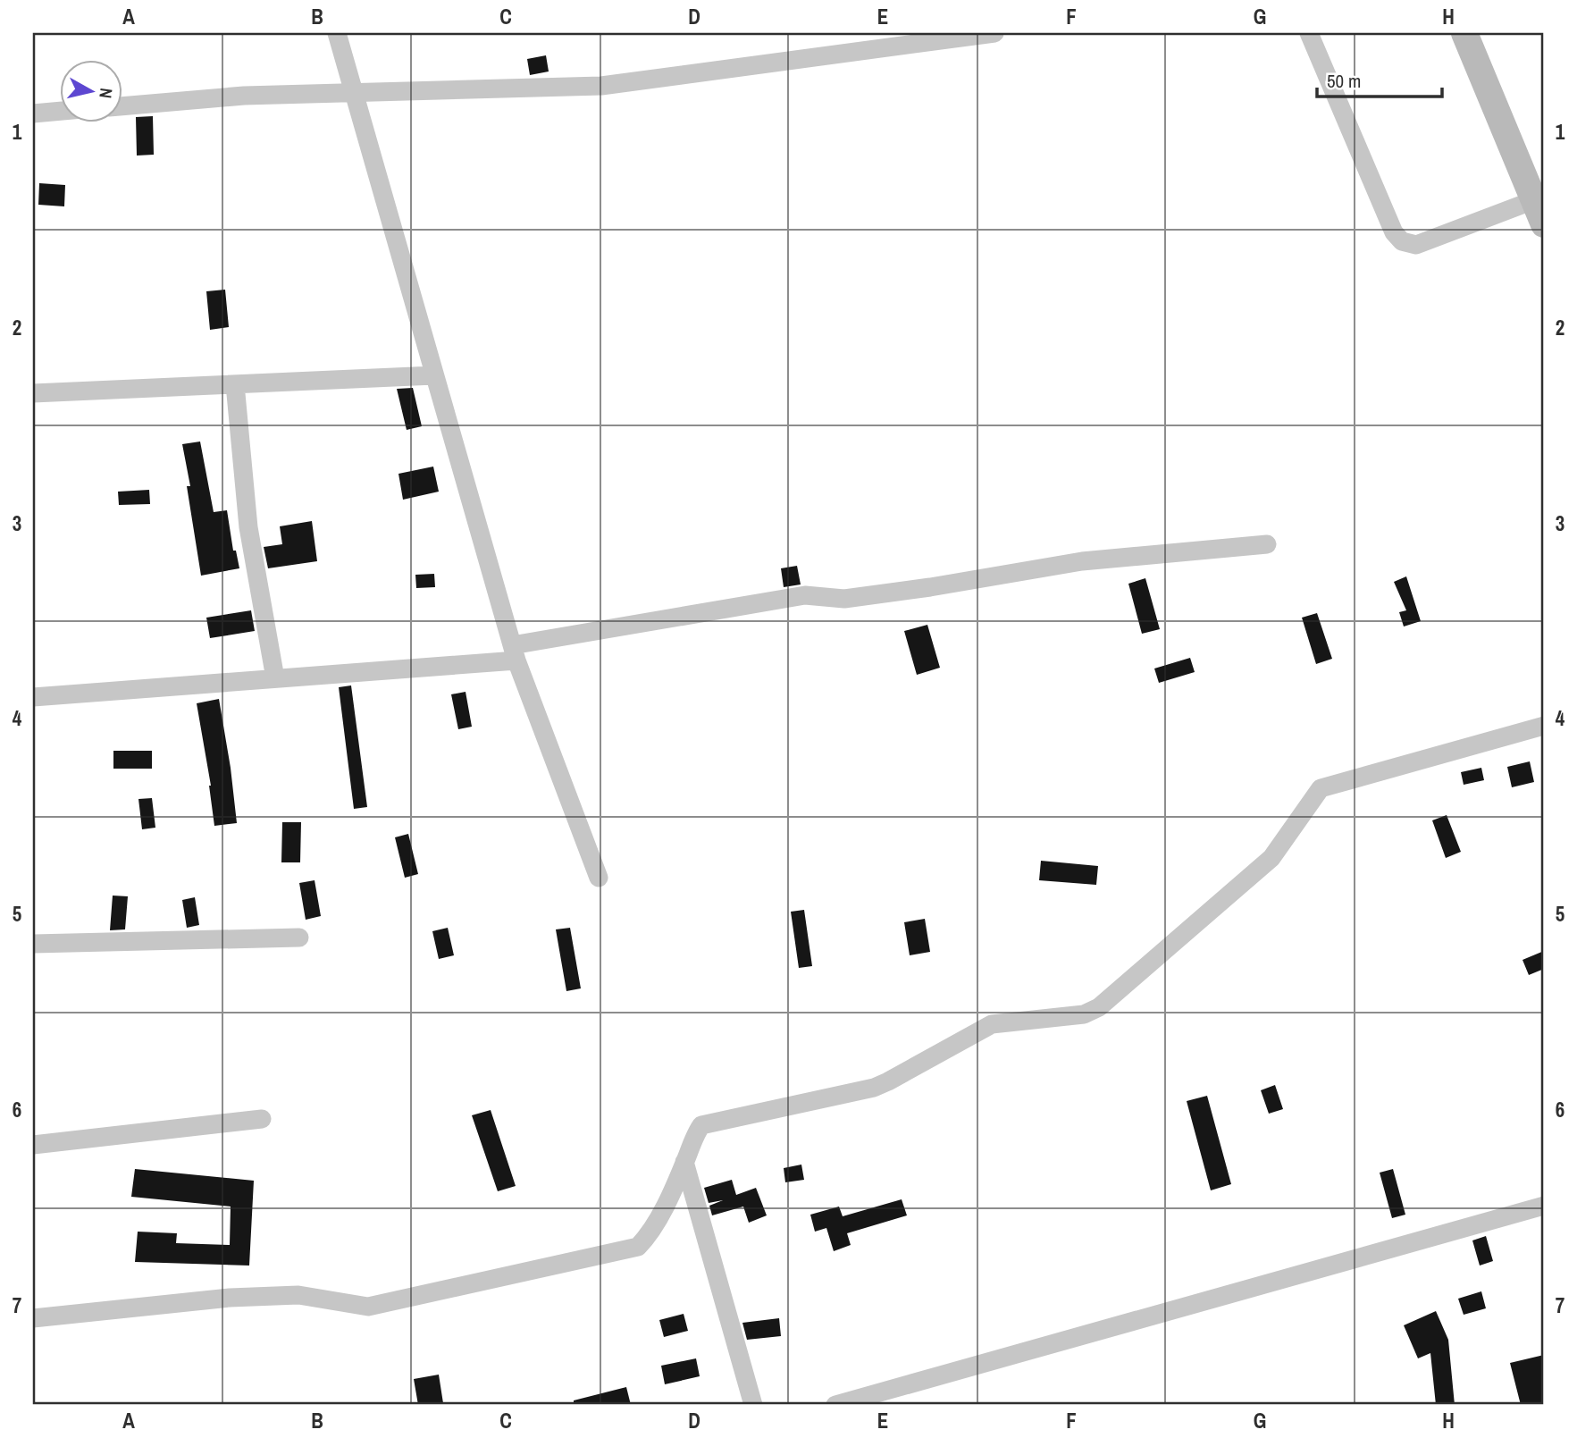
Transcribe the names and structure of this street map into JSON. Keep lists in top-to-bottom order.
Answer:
{
  "scale_bar": "50 m",
  "north": "right",
  "grid": {
    "columns": [
      "A",
      "B",
      "C",
      "D",
      "E",
      "F",
      "G",
      "H"
    ],
    "rows": [
      "1",
      "2",
      "3",
      "4",
      "5",
      "6",
      "7"
    ]
  }
}
